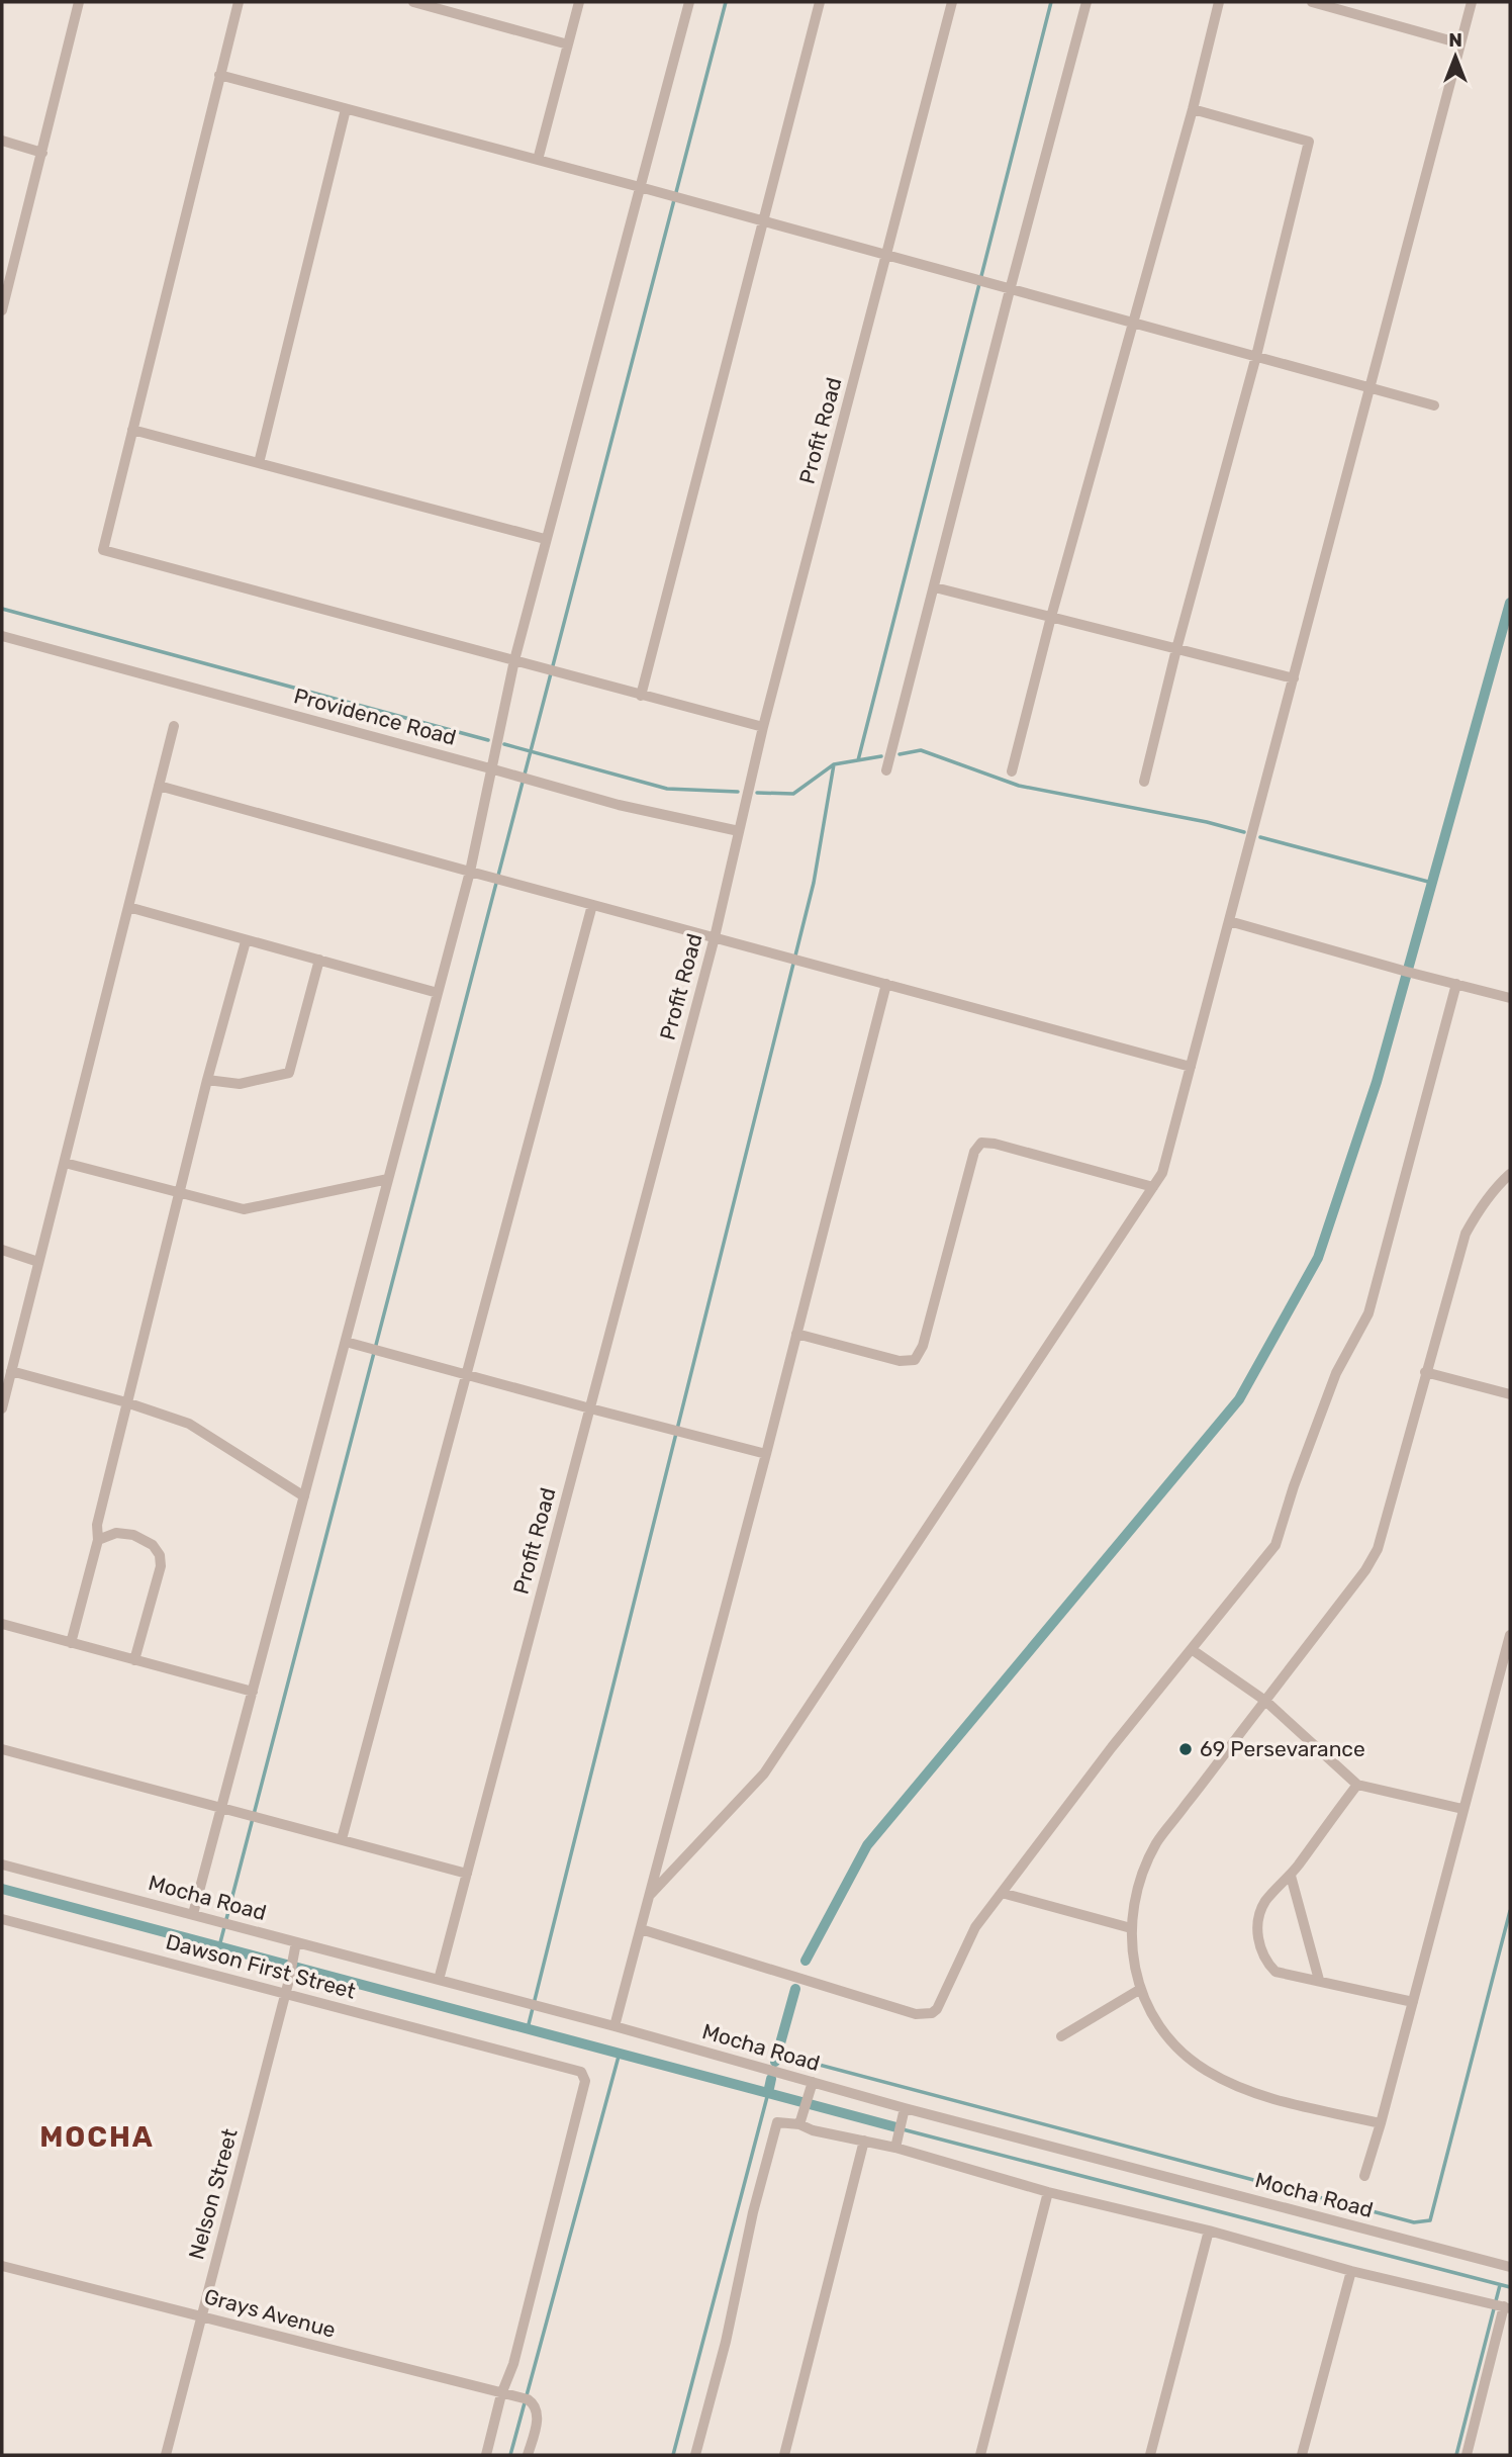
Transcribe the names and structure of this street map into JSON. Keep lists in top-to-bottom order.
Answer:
{
  "streets": {
    "street": [
      "Profit Road",
      "Providence Road",
      "Mocha Road",
      "Dawson First Street",
      "Nelson Street",
      "Grays Avenue"
    ]
  },
  "crossings": [
    ["Profit Road", "Providence Road"],
    ["Profit Road", "Mocha Road"],
    ["Mocha Road", "Nelson Street"],
    ["Dawson First Street", "Nelson Street"],
    ["Dawson First Street", "Grays Avenue"],
    ["Nelson Street", "Grays Avenue"]
  ],
  "districts": ["MOCHA"],
  "places": ["69 Persevarance"],
  "north": "top"
}
